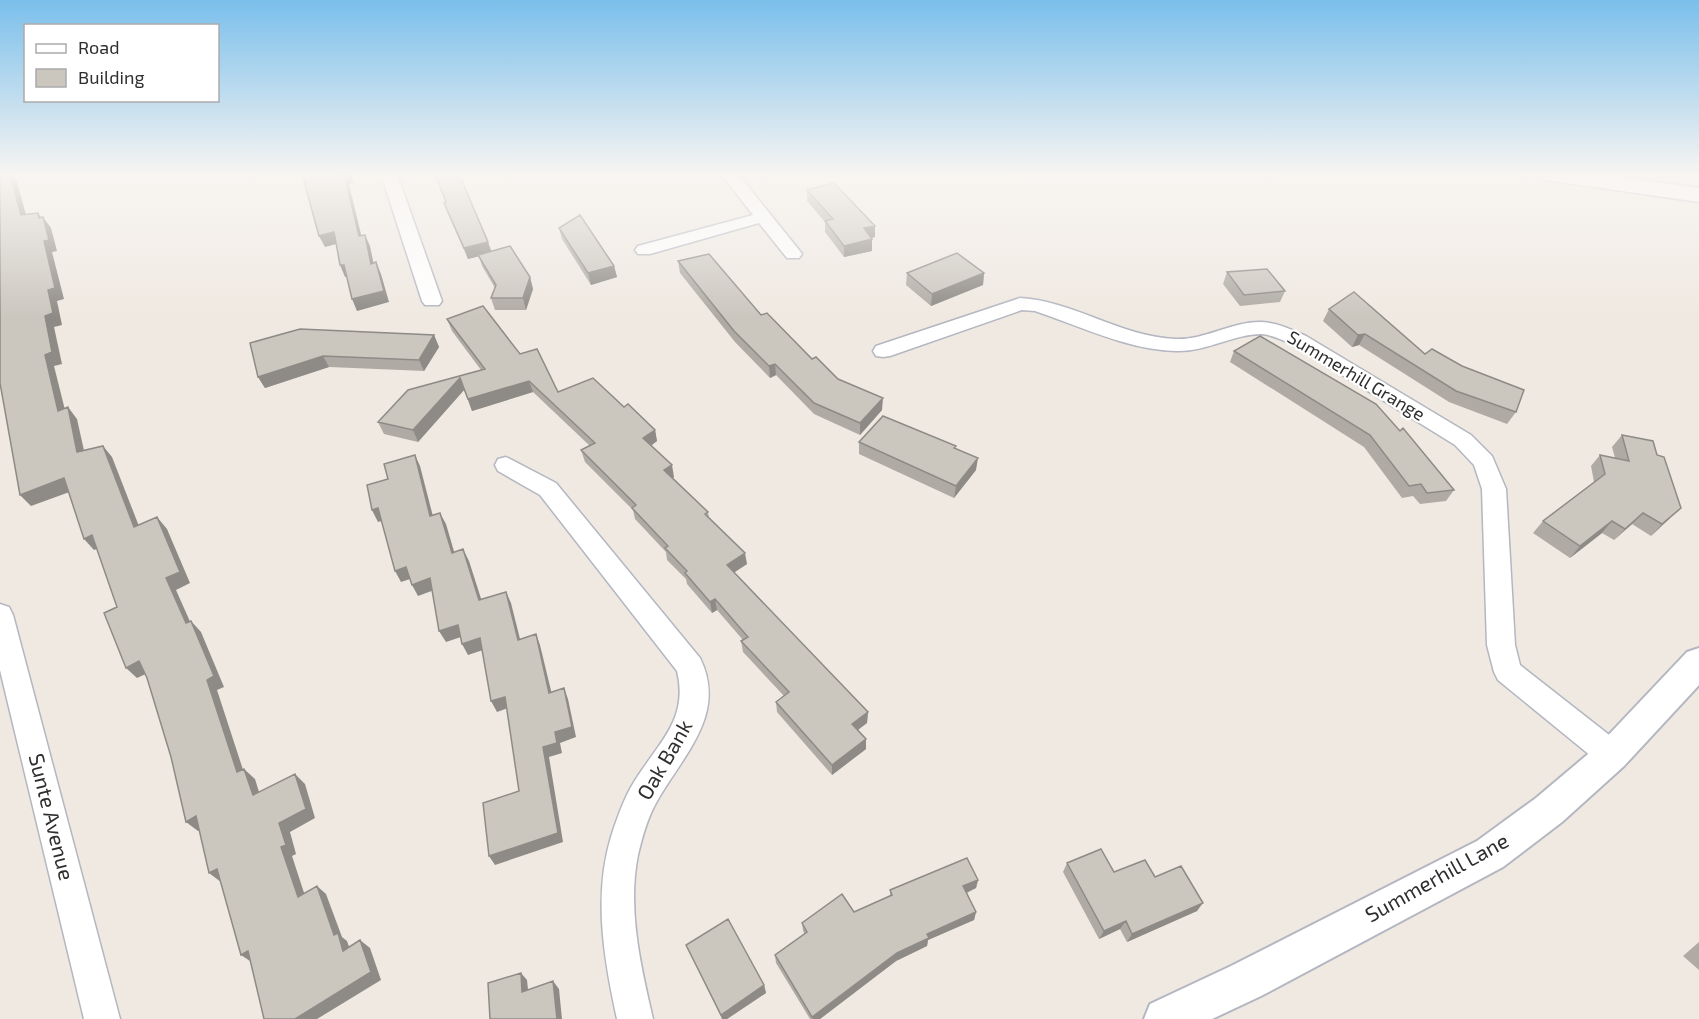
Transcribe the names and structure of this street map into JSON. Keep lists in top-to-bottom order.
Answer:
{
  "streets": {
    "street": [
      "Summerhill Grange",
      "Oak Bank",
      "Sunte Avenue",
      "Summerhill Lane"
    ]
  },
  "crossings": [
    ["Summerhill Grange", "Summerhill Lane"]
  ],
  "legend": ["Road", "Building"]
}
